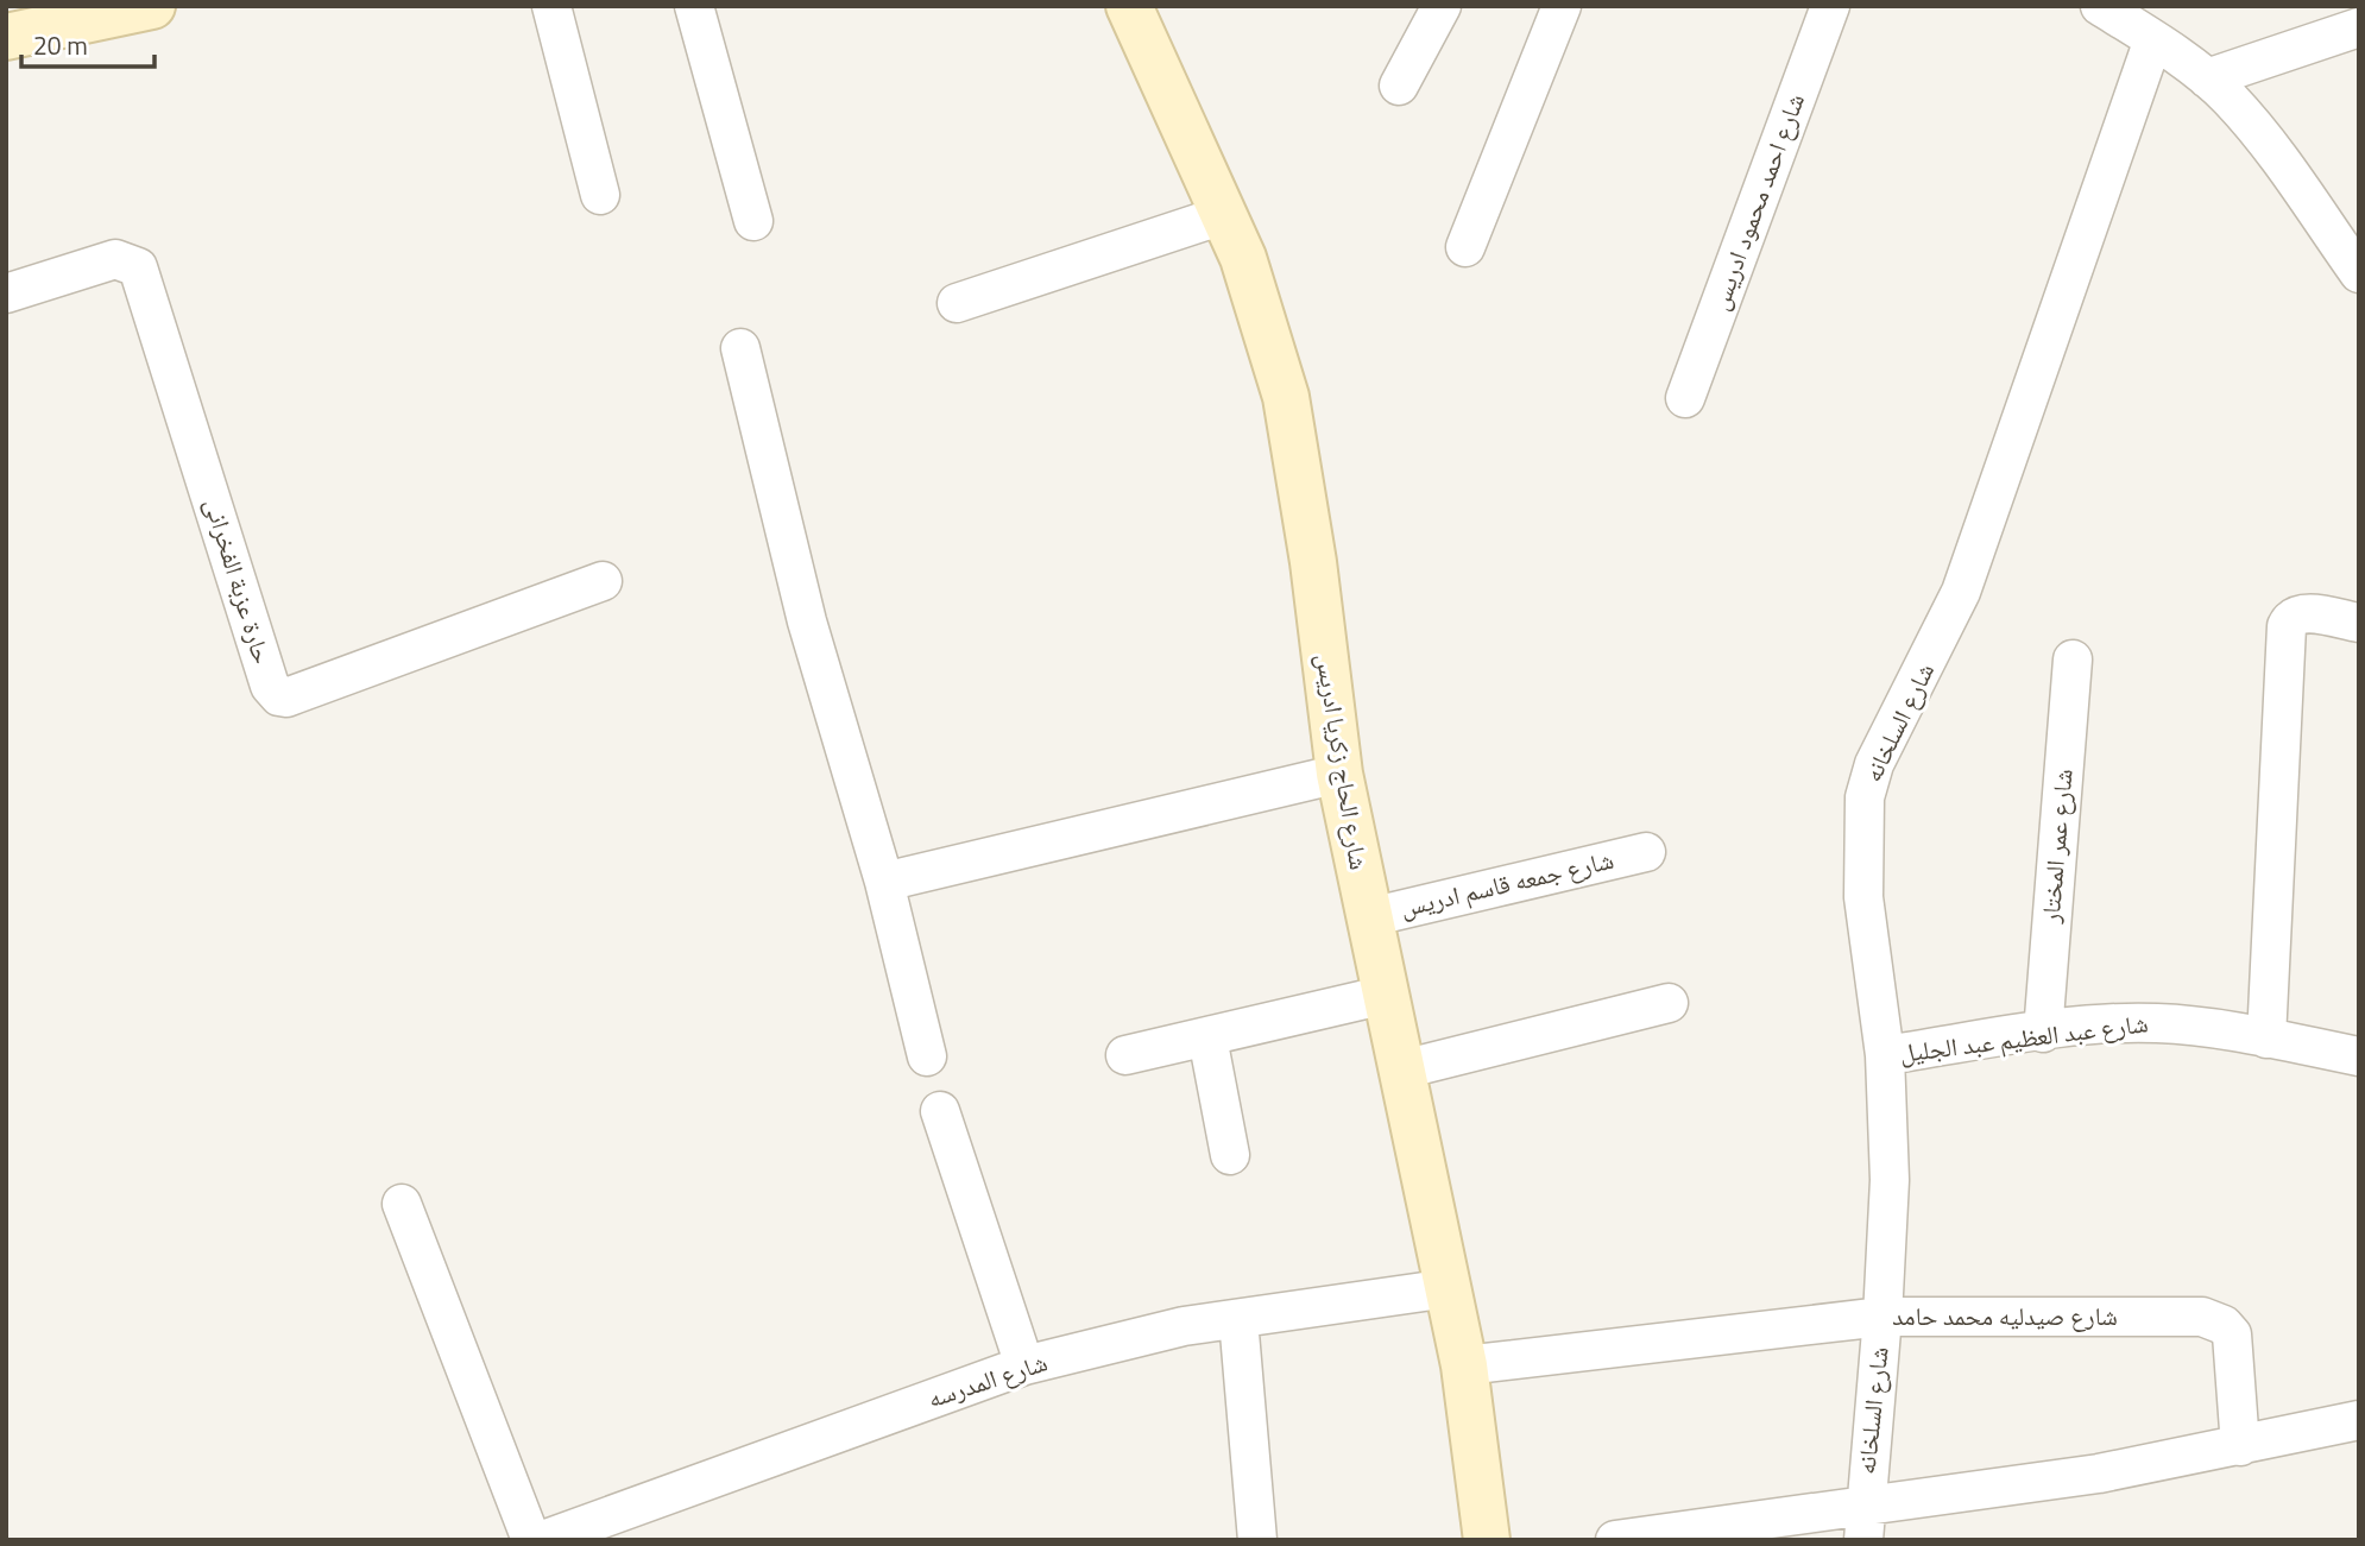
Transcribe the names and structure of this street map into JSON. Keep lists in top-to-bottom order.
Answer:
{
  "streets": {
    "street": [
      "شارع احمد محمود ادريس",
      "حارة عزبة الفخرانى",
      "شارع السلخانه",
      "شارع الحاج زكريا ادريس",
      "شارع عمر المختار",
      "شارع جمعه قاسم ادريس",
      "شارع عبد العظيم عبد الجليل",
      "شارع صيدليه محمد حامد",
      "شارع المدرسه"
    ]
  },
  "crossings": [
    ["شارع السلخانه", "شارع عبد العظيم عبد الجليل"],
    ["شارع السلخانه", "شارع صيدليه محمد حامد"],
    ["شارع الحاج زكريا ادريس", "شارع جمعه قاسم ادريس"],
    ["شارع الحاج زكريا ادريس", "شارع صيدليه محمد حامد"],
    ["شارع الحاج زكريا ادريس", "شارع المدرسه"],
    ["شارع عمر المختار", "شارع عبد العظيم عبد الجليل"]
  ],
  "scale_bar": "20 m"
}
